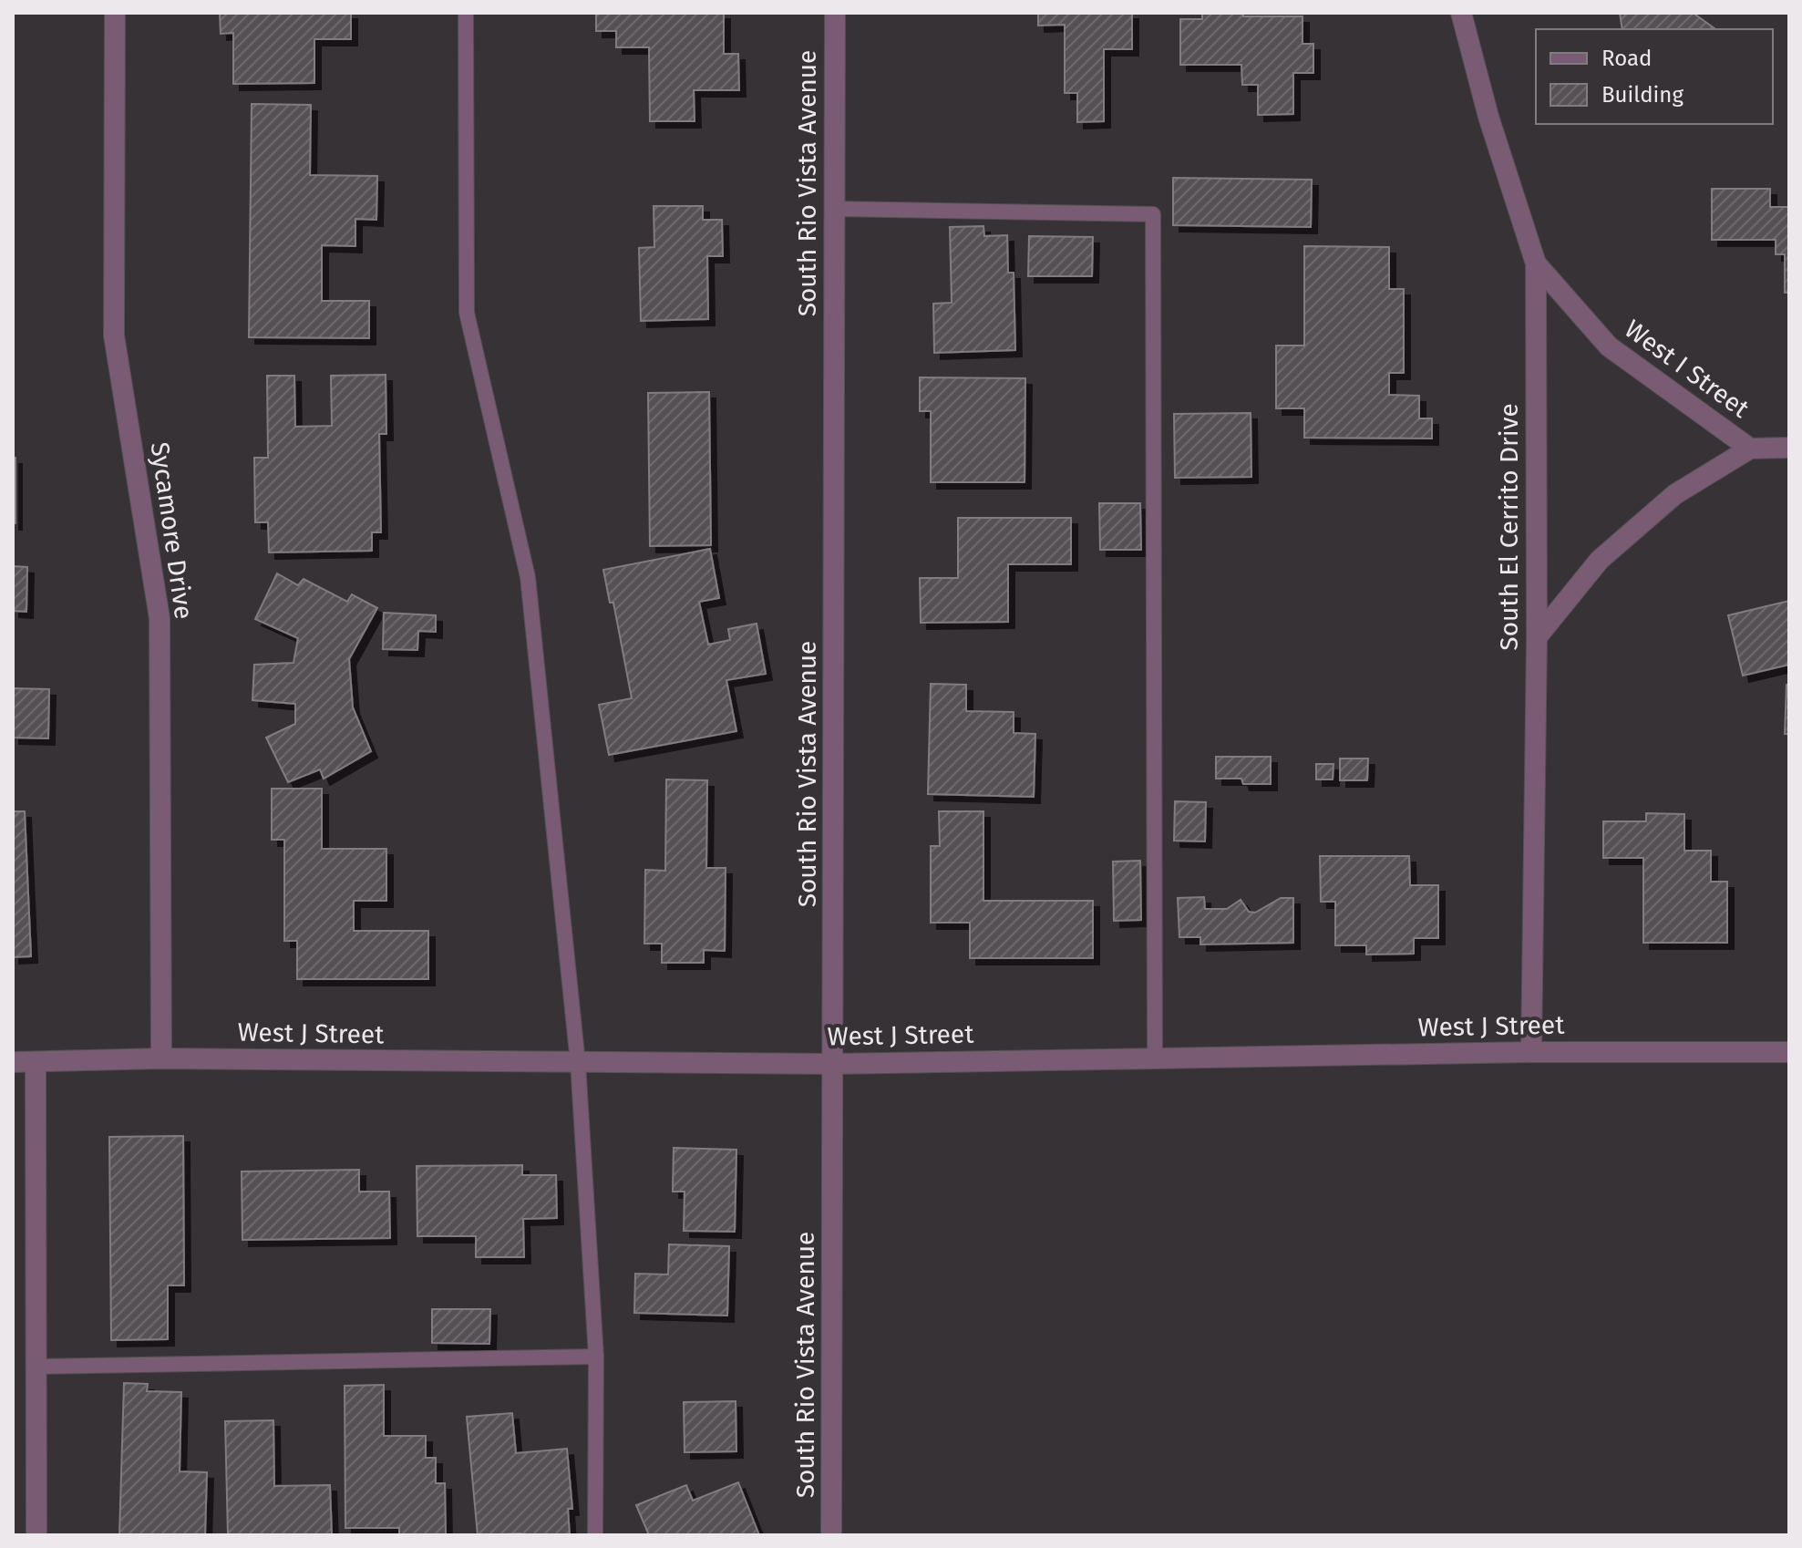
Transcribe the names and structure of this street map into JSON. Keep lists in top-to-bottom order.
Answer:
{
  "streets": {
    "street": [
      "South Rio Vista Avenue",
      "West I Street",
      "South El Cerrito Drive",
      "Sycamore Drive",
      "West J Street"
    ]
  },
  "crossings": [
    ["South Rio Vista Avenue", "West J Street"],
    ["West I Street", "South El Cerrito Drive"],
    ["South El Cerrito Drive", "West J Street"],
    ["Sycamore Drive", "West J Street"]
  ],
  "legend": ["Road", "Building"]
}
